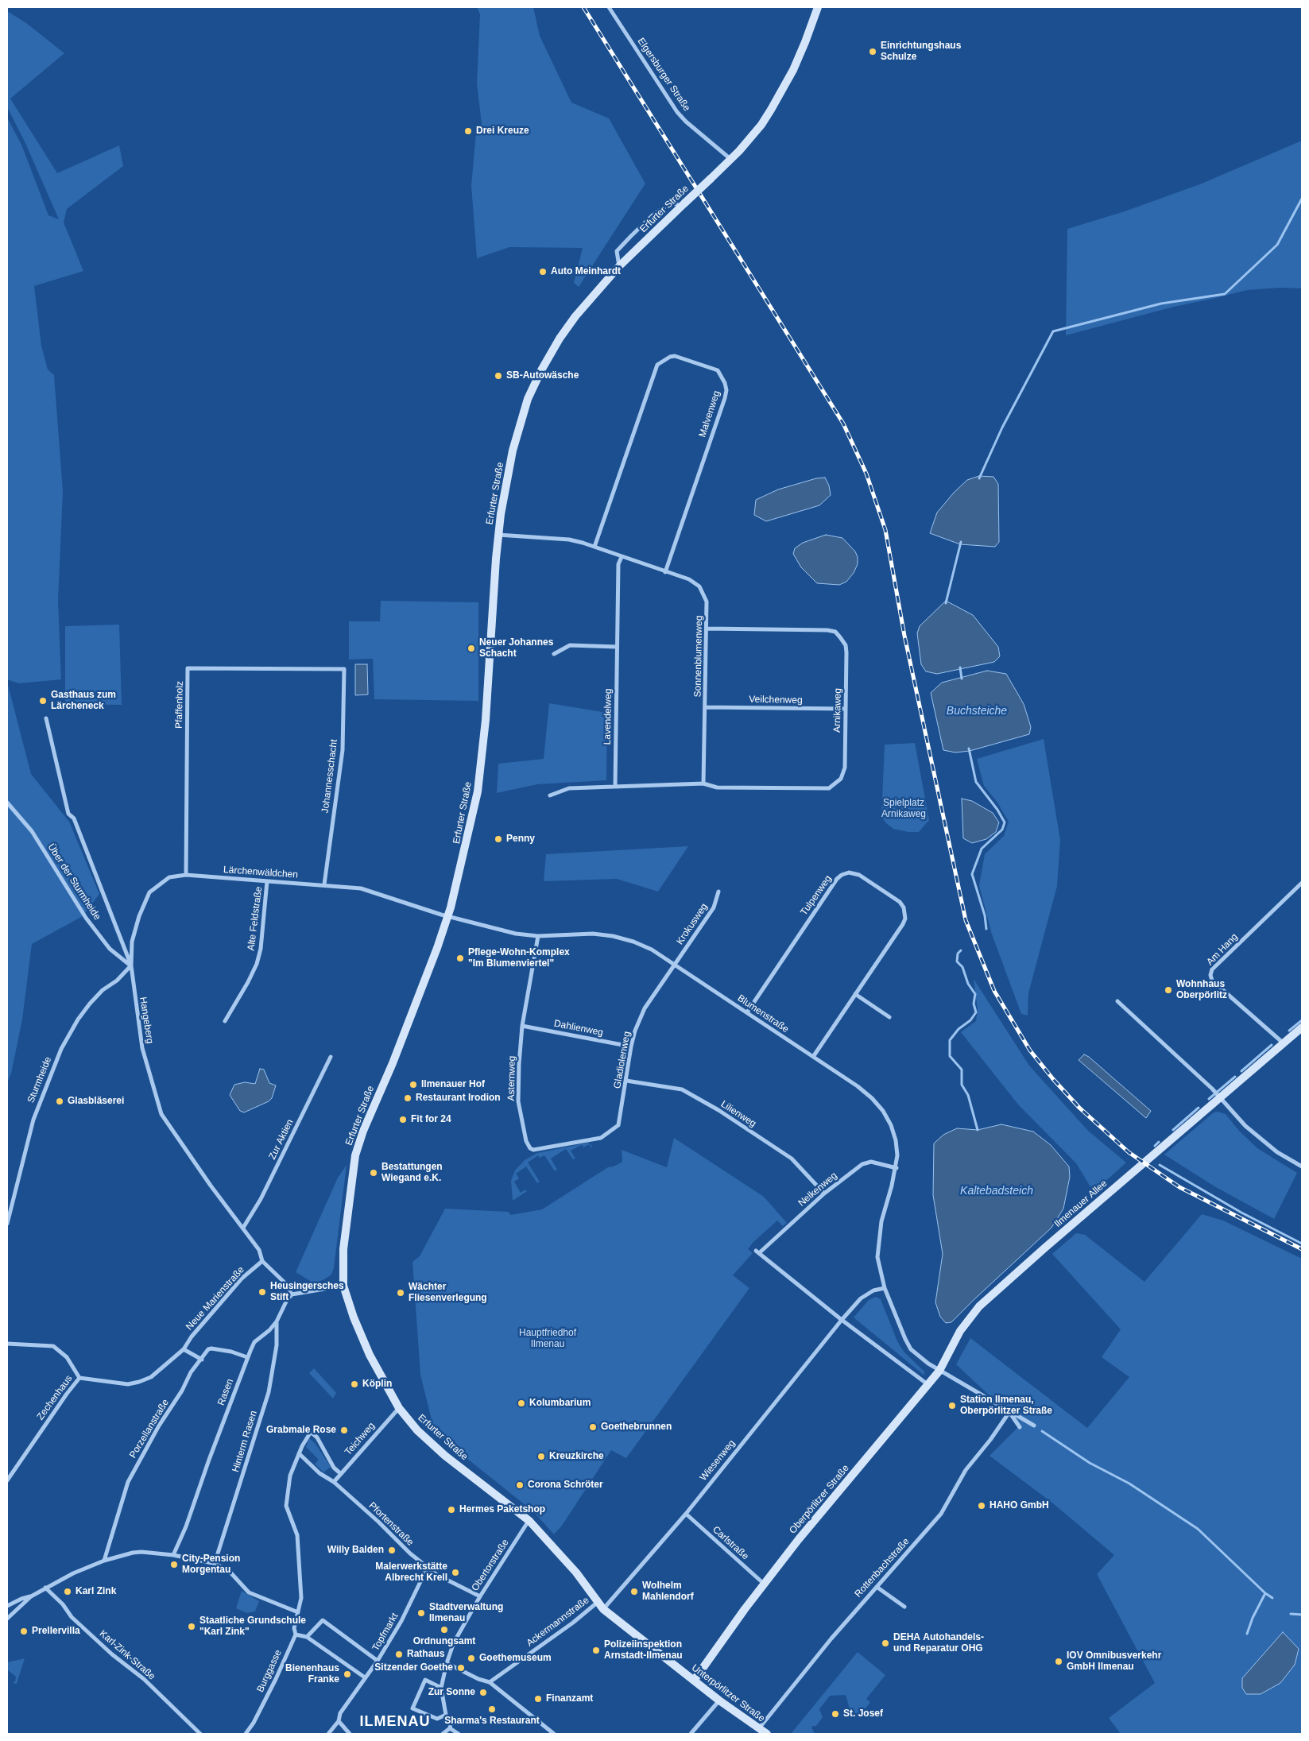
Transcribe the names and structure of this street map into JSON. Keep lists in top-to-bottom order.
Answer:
{
  "streets": {
    "main road": [
      "Erfurter Straße",
      "Ilmenauer Allee",
      "Oberpörlitzer Straße",
      "Unterpörlitzer Straße"
    ],
    "street": [
      "Elgersburger Straße",
      "Malvenweg",
      "Sonnenblumenweg",
      "Veilchenweg",
      "Pfaffenholz",
      "Arnikaweg",
      "Lavendelweg",
      "Johannesschacht",
      "Lärchenwäldchen",
      "Über der Sturmheide",
      "Tulpenweg",
      "Alte Feldstraße",
      "Krokusweg",
      "Am Hang",
      "Blumenstraße",
      "Hangeberg",
      "Dahlienweg",
      "Gladiolenweg",
      "Asternweg",
      "Sturmheide",
      "Lilienweg",
      "Zur Aktien",
      "Nelkenweg",
      "Neue Marienstraße",
      "Rasen",
      "Zechenhaus",
      "Porzellanstraße",
      "Teichweg",
      "Hinterm Rasen",
      "Wiesenweg",
      "Pfortenstraße",
      "Carlstraße",
      "Obertorstraße",
      "Rottenbachstraße",
      "Ackermannstraße",
      "Topfmarkt",
      "Karl-Zink-Straße",
      "Burggasse"
    ]
  },
  "crossings": [
    ["Elgersburger Straße", "Erfurter Straße"],
    ["Erfurter Straße", "Sonnenblumenweg"],
    ["Erfurter Straße", "Lärchenwäldchen"],
    ["Erfurter Straße", "Blumenstraße"],
    ["Erfurter Straße", "Teichweg"],
    ["Erfurter Straße", "Wiesenweg"],
    ["Erfurter Straße", "Obertorstraße"],
    ["Erfurter Straße", "Ackermannstraße"],
    ["Erfurter Straße", "Unterpörlitzer Straße"],
    ["Malvenweg", "Sonnenblumenweg"],
    ["Sonnenblumenweg", "Veilchenweg"],
    ["Sonnenblumenweg", "Arnikaweg"],
    ["Sonnenblumenweg", "Lavendelweg"],
    ["Veilchenweg", "Arnikaweg"],
    ["Pfaffenholz", "Johannesschacht"],
    ["Pfaffenholz", "Lärchenwäldchen"],
    ["Johannesschacht", "Lärchenwäldchen"],
    ["Lärchenwäldchen", "Über der Sturmheide"],
    ["Lärchenwäldchen", "Alte Feldstraße"],
    ["Lärchenwäldchen", "Blumenstraße"],
    ["Lärchenwäldchen", "Hangeberg"],
    ["Lärchenwäldchen", "Sturmheide"],
    ["Über der Sturmheide", "Hangeberg"],
    ["Über der Sturmheide", "Sturmheide"],
    ["Tulpenweg", "Blumenstraße"],
    ["Krokusweg", "Blumenstraße"],
    ["Krokusweg", "Gladiolenweg"],
    ["Am Hang", "Ilmenauer Allee"],
    ["Blumenstraße", "Gladiolenweg"],
    ["Blumenstraße", "Asternweg"],
    ["Blumenstraße", "Nelkenweg"],
    ["Blumenstraße", "Oberpörlitzer Straße"],
    ["Hangeberg", "Sturmheide"],
    ["Hangeberg", "Zur Aktien"],
    ["Hangeberg", "Neue Marienstraße"],
    ["Hangeberg", "Rasen"],
    ["Dahlienweg", "Gladiolenweg"],
    ["Dahlienweg", "Asternweg"],
    ["Gladiolenweg", "Asternweg"],
    ["Gladiolenweg", "Lilienweg"],
    ["Lilienweg", "Nelkenweg"],
    ["Nelkenweg", "Wiesenweg"],
    ["Ilmenauer Allee", "Oberpörlitzer Straße"],
    ["Neue Marienstraße", "Zechenhaus"],
    ["Rasen", "Porzellanstraße"],
    ["Rasen", "Hinterm Rasen"],
    ["Teichweg", "Pfortenstraße"],
    ["Wiesenweg", "Carlstraße"],
    ["Wiesenweg", "Unterpörlitzer Straße"],
    ["Oberpörlitzer Straße", "Carlstraße"],
    ["Oberpörlitzer Straße", "Unterpörlitzer Straße"],
    ["Pfortenstraße", "Obertorstraße"],
    ["Pfortenstraße", "Topfmarkt"],
    ["Rottenbachstraße", "Unterpörlitzer Straße"]
  ],
  "districts": ["ILMENAU"],
  "water": ["Buchsteiche", "Kaltebadsteich"],
  "parks": ["Spielplatz Arnikaweg", "Hauptfriedhof Ilmenau"],
  "places": [
    "Einrichtungshaus Schulze",
    "Drei Kreuze",
    "Auto Meinhardt",
    "SB-Autowäsche",
    "Neuer Johannes Schacht",
    "Gasthaus zum Lärcheneck",
    "Penny",
    "Pflege-Wohn-Komplex \"Im Blumenviertel\"",
    "Wohnhaus Oberpörlitz",
    "Ilmenauer Hof",
    "Restaurant Irodion",
    "Glasbläserei",
    "Fit for 24",
    "Bestattungen Wiegand e.K.",
    "Heusingersches Stift",
    "Wächter Fliesenverlegung",
    "Köplin",
    "Kolumbarium",
    "Station Ilmenau, Oberpörlitzer Straße",
    "Goethebrunnen",
    "Grabmale Rose",
    "Kreuzkirche",
    "Corona Schröter",
    "HAHO GmbH",
    "Hermes Paketshop",
    "Willy Balden",
    "City-Pension Morgentau",
    "Malerwerkstätte Albrecht Krell",
    "Karl Zink",
    "Wolhelm Mahlendorf",
    "Stadtverwaltung Ilmenau",
    "Staatliche Grundschule \"Karl Zink\"",
    "Ordnungsamt",
    "Prellervilla",
    "DEHA Autohandels- und Reparatur OHG",
    "Polizeiinspektion Arnstadt-Ilmenau",
    "Rathaus",
    "Goethemuseum",
    "IOV Omnibusverkehr GmbH Ilmenau",
    "Sitzender Goethe",
    "Bienenhaus Franke",
    "Zur Sonne",
    "Finanzamt",
    "Sharma's Restaurant",
    "St. Josef"
  ]
}
